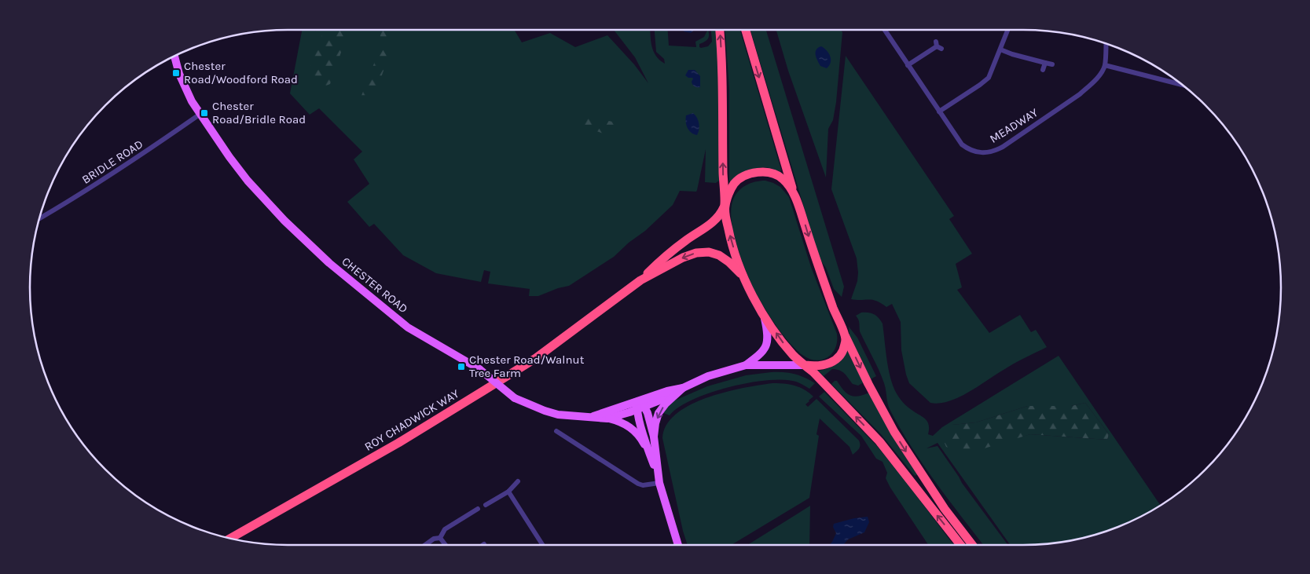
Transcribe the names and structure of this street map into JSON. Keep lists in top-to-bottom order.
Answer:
{
  "streets": {
    "highway": ["ROY CHADWICK WAY"],
    "main road": ["CHESTER ROAD"],
    "street": ["MEADWAY", "BRIDLE ROAD"]
  },
  "crossings": [
    ["BRIDLE ROAD", "CHESTER ROAD"]
  ],
  "places": {
    "transit": ["Chester Road/Woodford Road", "Chester Road/Bridle Road", "Chester Road/Walnut Tree Farm"]
  }
}
